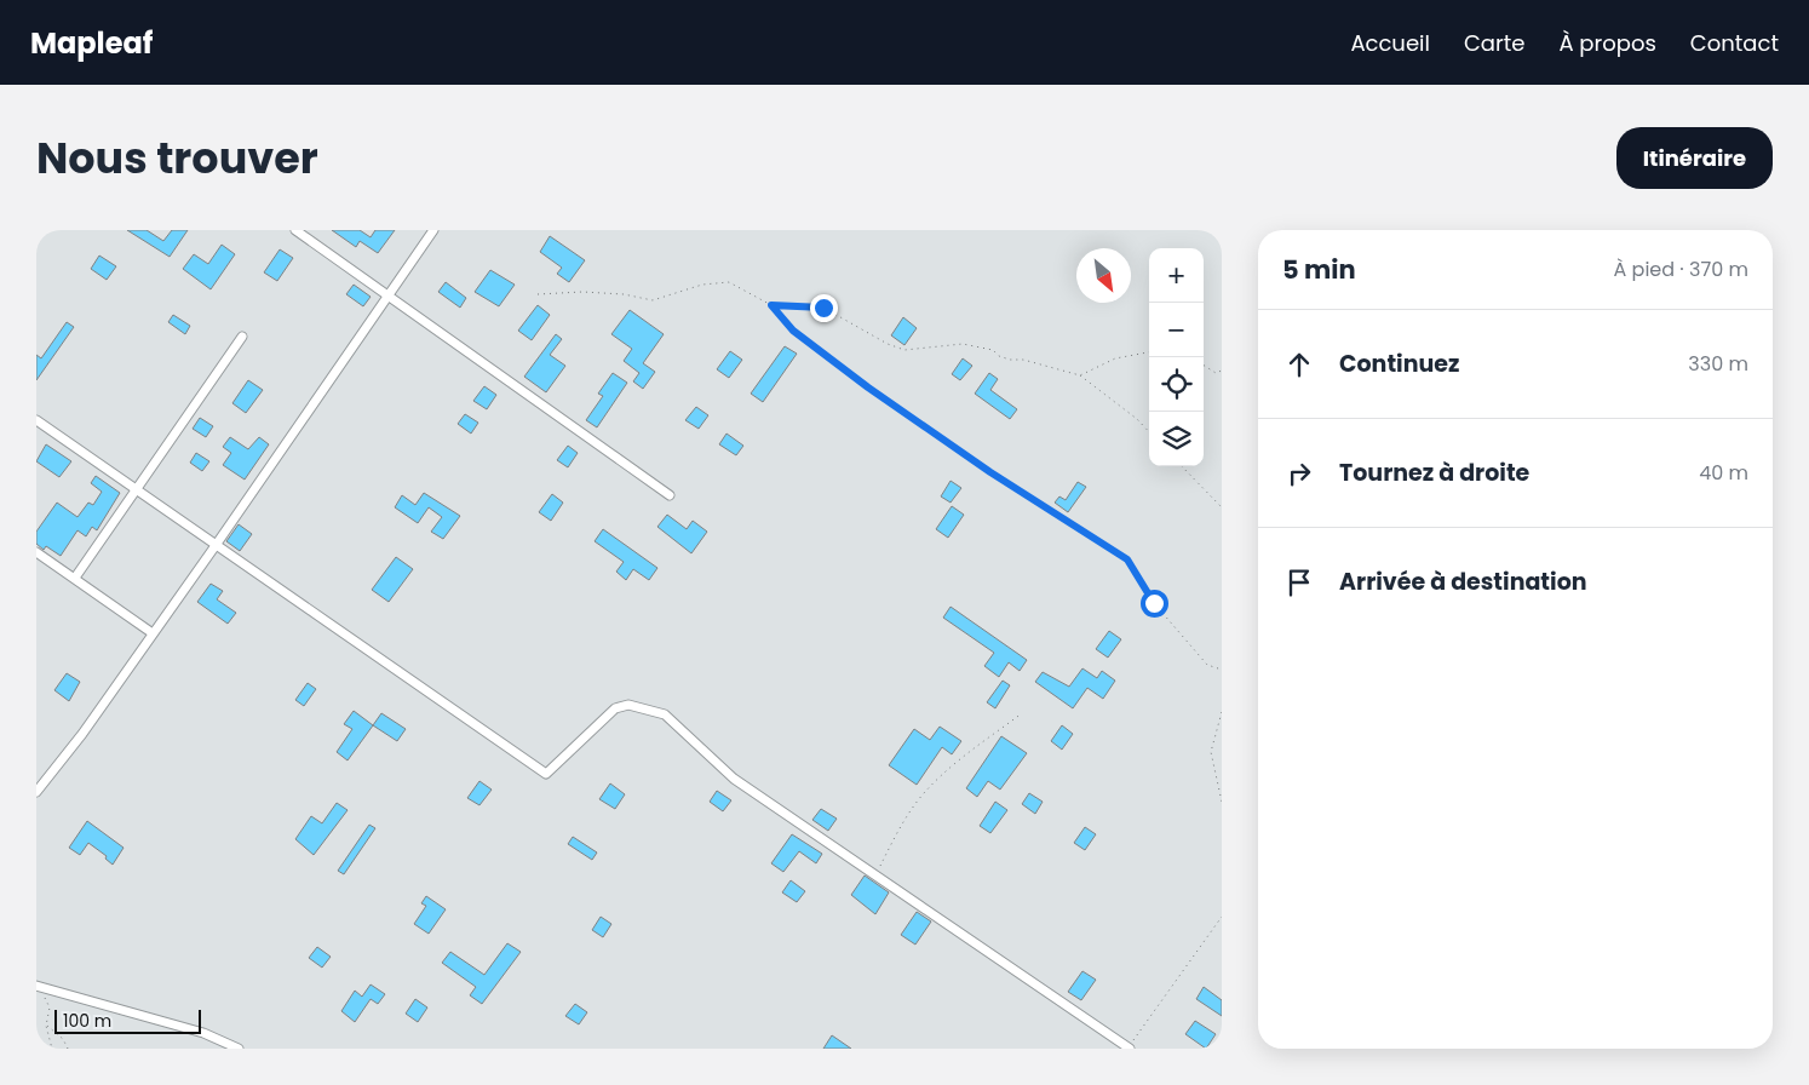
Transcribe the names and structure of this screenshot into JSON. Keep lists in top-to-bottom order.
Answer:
{
  "scale_bar": "100 m",
  "north": "bottom right",
  "page": {
    "header": "Mapleaf",
    "nav": [
      "Accueil",
      "Carte",
      "À propos",
      "Contact"
    ],
    "title": "Nous trouver",
    "buttons": "Itinéraire",
    "heading": ["5 min", "À pied · 370 m"],
    "map_buttons": ["+", "−"],
    "list": [
      ["Continuez", "330 m"],
      ["Tournez à droite", "40 m"],
      "Arrivée à destination"
    ],
    "scale": "100 m"
  }
}
